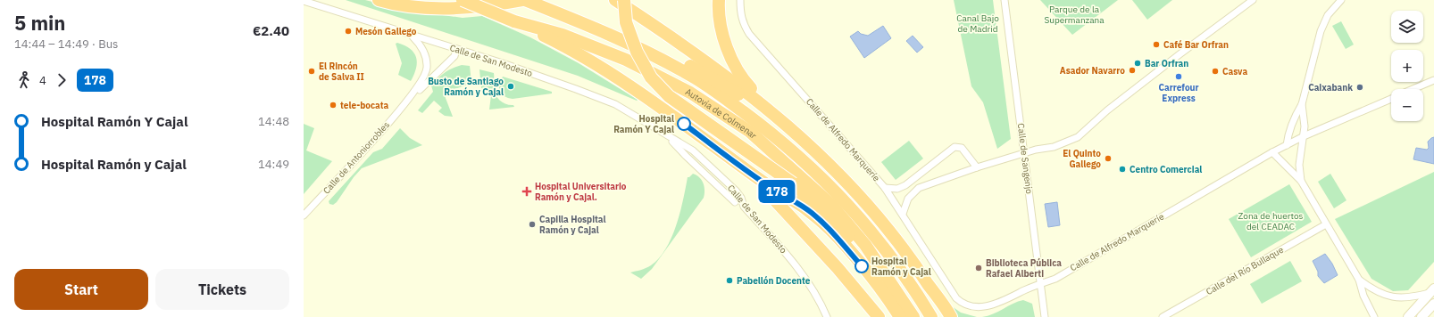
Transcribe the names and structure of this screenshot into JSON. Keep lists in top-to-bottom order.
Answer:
{
  "streets": {
    "highway": ["Autovía de Colmenar"],
    "street": [
      "Calle de San Modesto",
      "Calle de Alfredo Marqueríe",
      "Calle de Antoniorrobles",
      "Calle de Sangenjo",
      "Calle del Río Bullaque"
    ]
  },
  "crossings": [
    ["Calle de San Modesto", "Calle de Antoniorrobles"],
    ["Calle de Alfredo Marqueríe", "Calle de Sangenjo"]
  ],
  "parks": ["Parque de la Supermanzana", "Canal Bajo de Madrid", "Zona de huertos del CEADAC"],
  "places": {
    "other": [
      "Mesón Gallego",
      "Café Bar Orfran",
      "Bar Orfran",
      "Asador Navarro",
      "El Rincón de Salva II",
      "Casva",
      "Carrefour Express",
      "Busto de Santiago Ramón y Cajal",
      "Caixabank",
      "tele-bocata",
      "Hospital Ramón Y Cajal",
      "El Quinto Gallego",
      "Centro Comercial",
      "Capilla Hospital Ramón y Cajal",
      "Hospital Ramón y Cajal",
      "Biblioteca Pública Rafael Alberti",
      "Pabellón Docente"
    ],
    "health": ["Hospital Universitario Ramón y Cajal."]
  },
  "lines": ["bus line 178"],
  "page": {
    "heading": ["5 min", "14:44 – 14:49 · Bus", "€2.40"],
    "on_map": "178",
    "map_buttons": ["+", "−"],
    "legs": ["4", "178"],
    "list": [
      {
        "name": "Hospital Ramón Y Cajal",
        "value": "14:48"
      },
      {
        "name": "Hospital Ramón y Cajal",
        "value": "14:49"
      }
    ],
    "buttons": ["Start", "Tickets"]
  }
}
